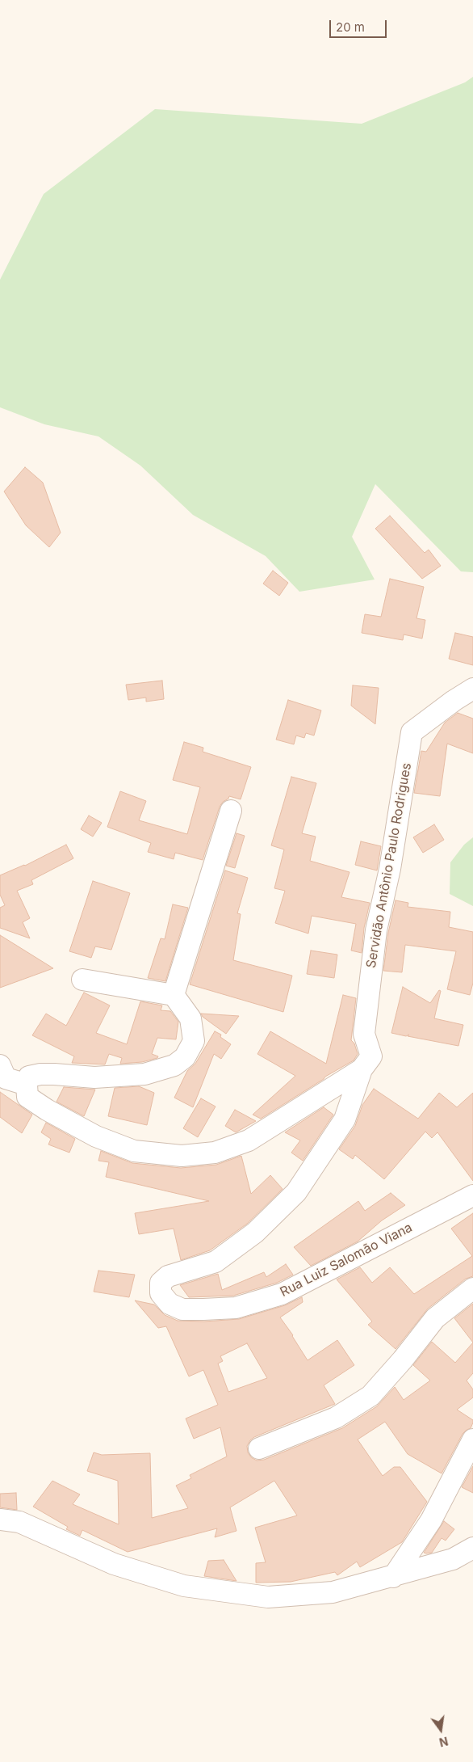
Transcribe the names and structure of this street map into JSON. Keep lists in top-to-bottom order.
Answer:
{
  "streets": {
    "street": ["Servidão Antônio Paulo Rodrigues", "Rua Luiz Salomão Viana"]
  },
  "crossings": [
    ["Servidão Antônio Paulo Rodrigues", "Rua Luiz Salomão Viana"]
  ],
  "scale_bar": "20 m",
  "north": "bottom"
}
